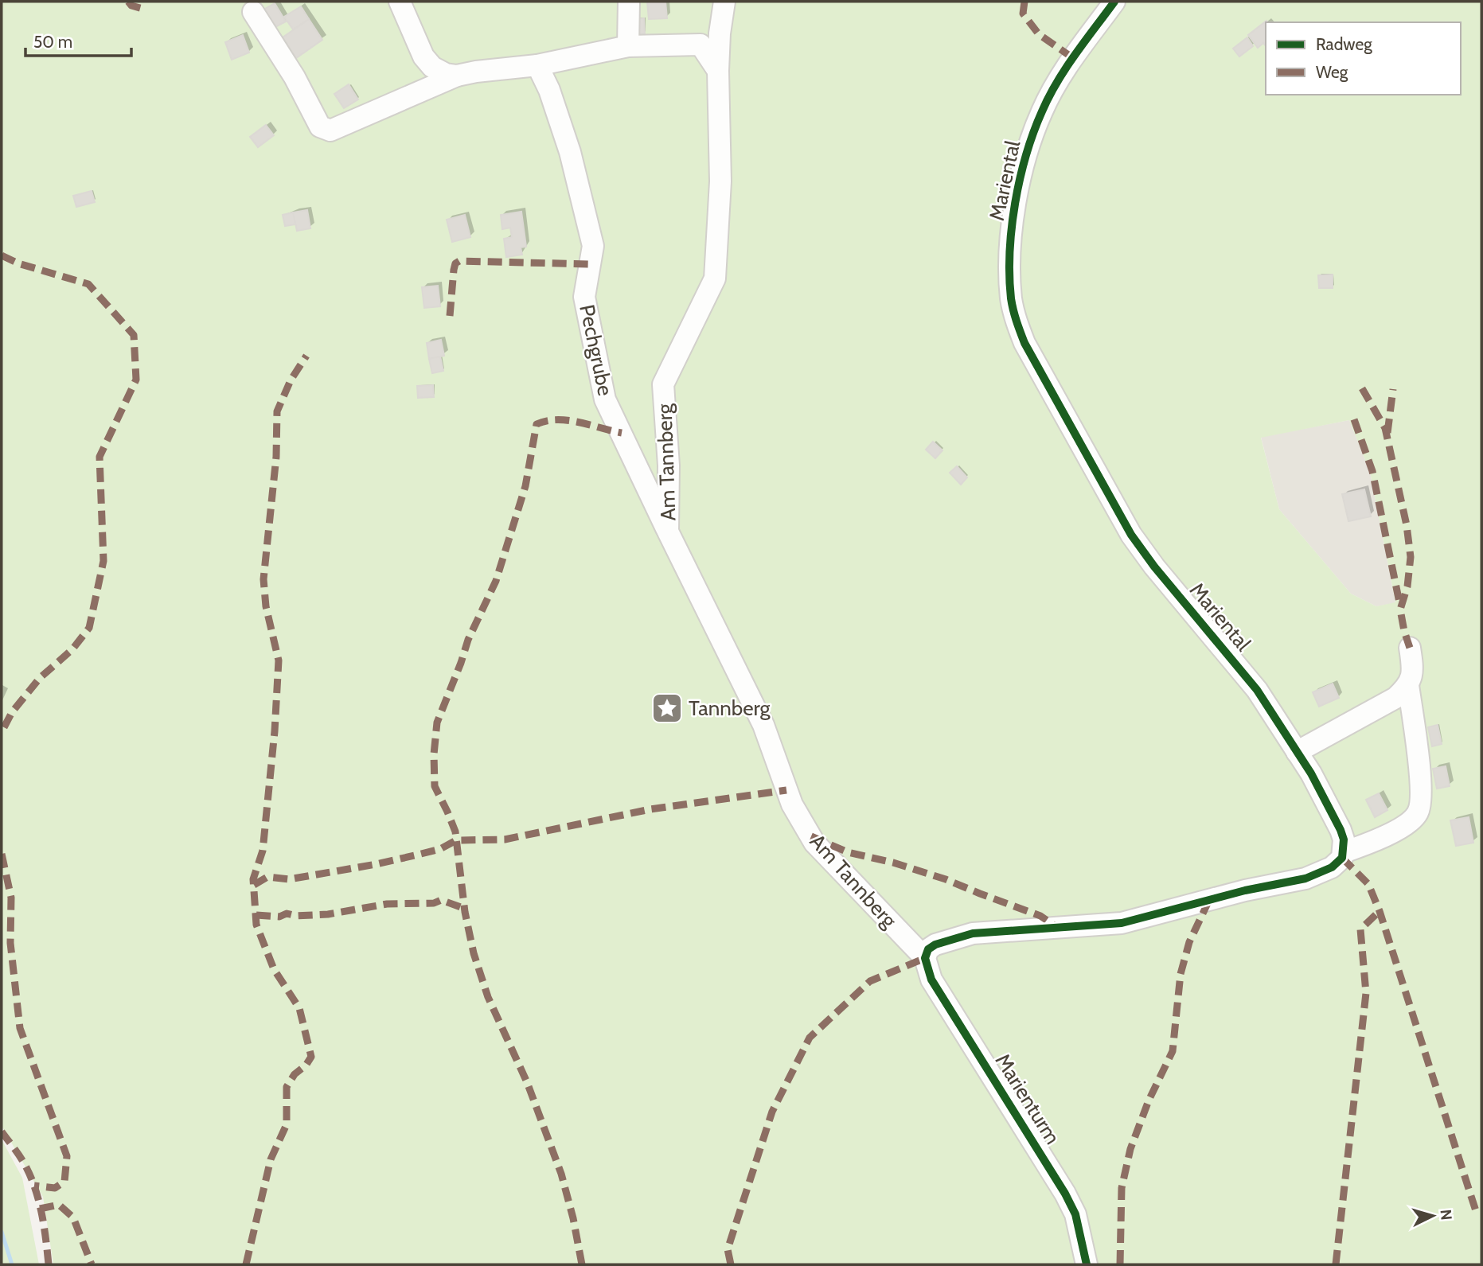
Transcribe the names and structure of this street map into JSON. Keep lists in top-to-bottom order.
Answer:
{
  "streets": {
    "street": [
      "Mariental",
      "Pechgrube",
      "Am Tannberg",
      "Marienturm"
    ]
  },
  "crossings": [
    ["Pechgrube", "Am Tannberg"],
    ["Am Tannberg", "Marienturm"]
  ],
  "places": {
    "place": ["Tannberg"]
  },
  "legend": ["Radweg", "Weg"],
  "scale_bar": "50 m",
  "north": "right"
}
